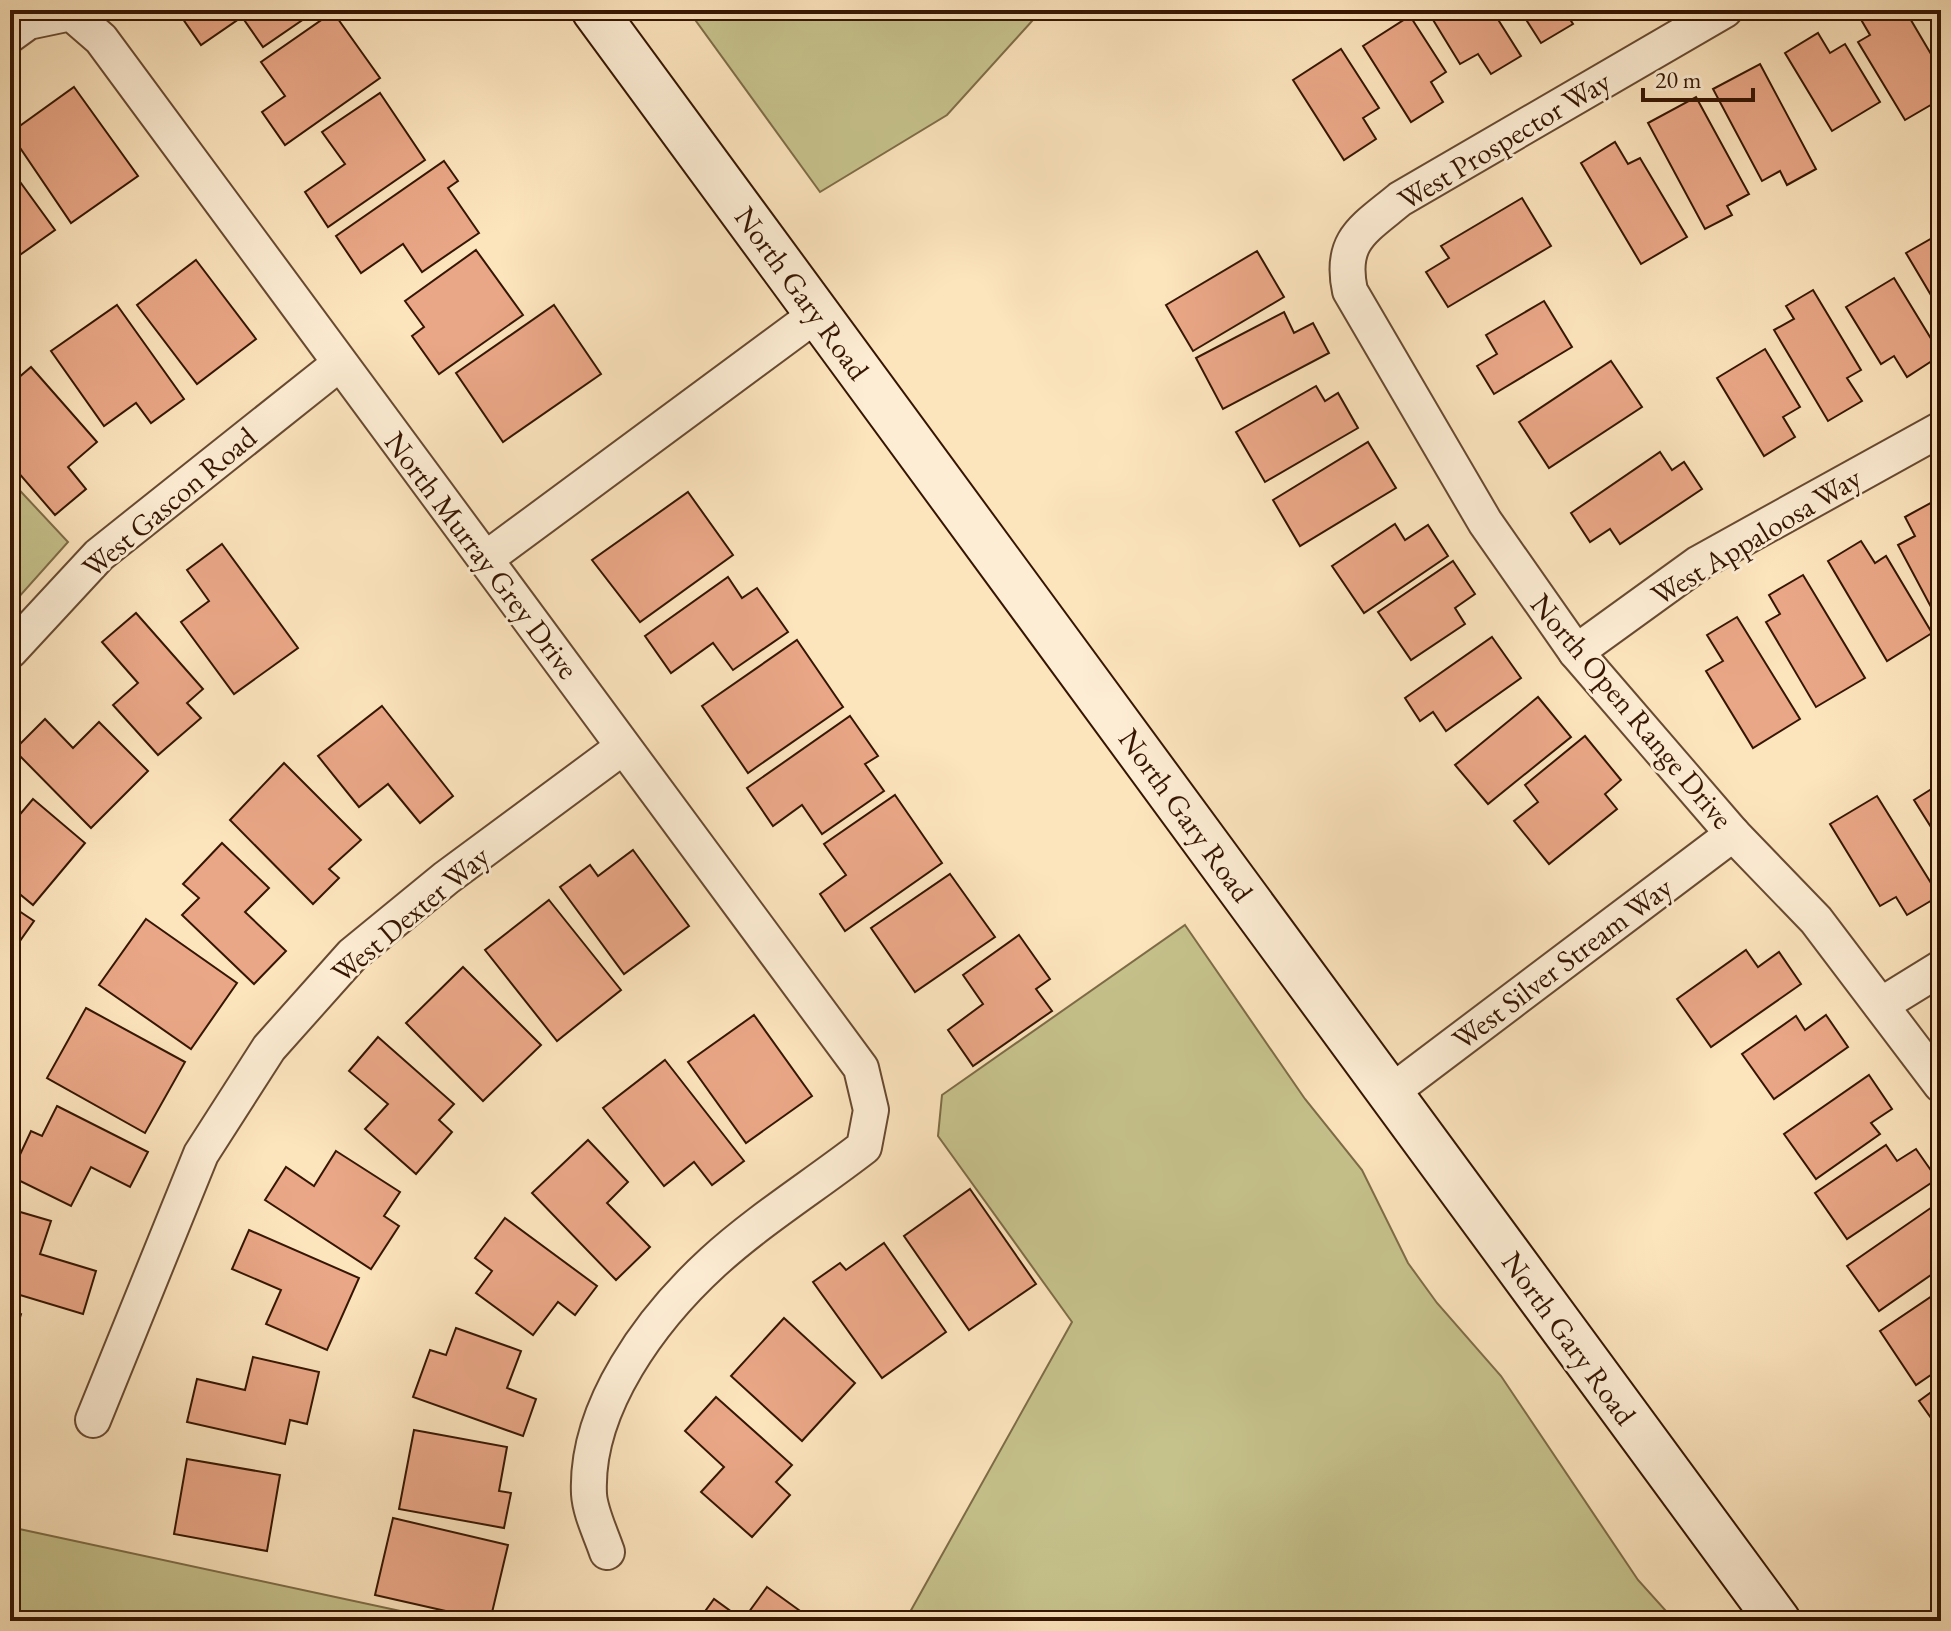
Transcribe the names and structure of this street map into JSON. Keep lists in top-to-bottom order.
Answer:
{
  "streets": {
    "main road": ["North Gary Road"],
    "street": [
      "West Prospector Way",
      "West Gascon Road",
      "West Appaloosa Way",
      "North Murray Grey Drive",
      "North Open Range Drive",
      "West Dexter Way",
      "West Silver Stream Way"
    ]
  },
  "crossings": [
    ["West Prospector Way", "North Open Range Drive"],
    ["North Gary Road", "West Silver Stream Way"],
    ["West Gascon Road", "North Murray Grey Drive"],
    ["West Appaloosa Way", "North Open Range Drive"],
    ["North Murray Grey Drive", "West Dexter Way"],
    ["North Open Range Drive", "West Silver Stream Way"]
  ],
  "scale_bar": "20 m"
}
